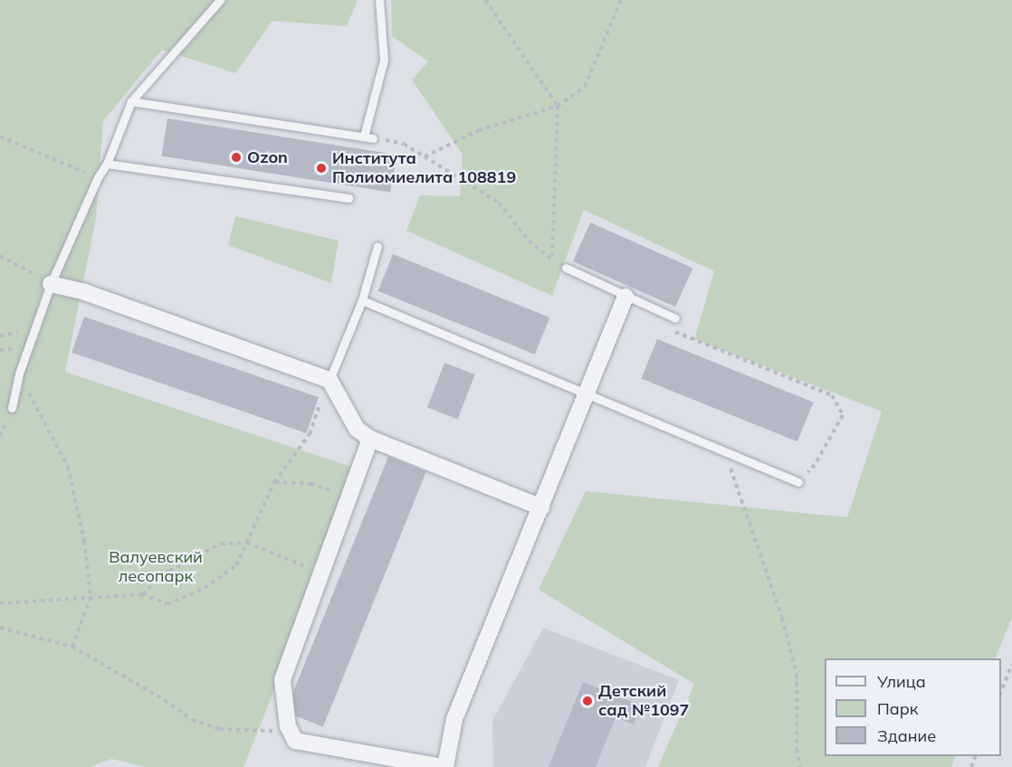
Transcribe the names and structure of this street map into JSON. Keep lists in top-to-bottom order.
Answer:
{
  "parks": ["Валуевский лесопарк"],
  "places": ["Ozon", "Института Полиомиелита 108819", "Детский сад №1097"],
  "legend": ["Улица", "Парк", "Здание"]
}
